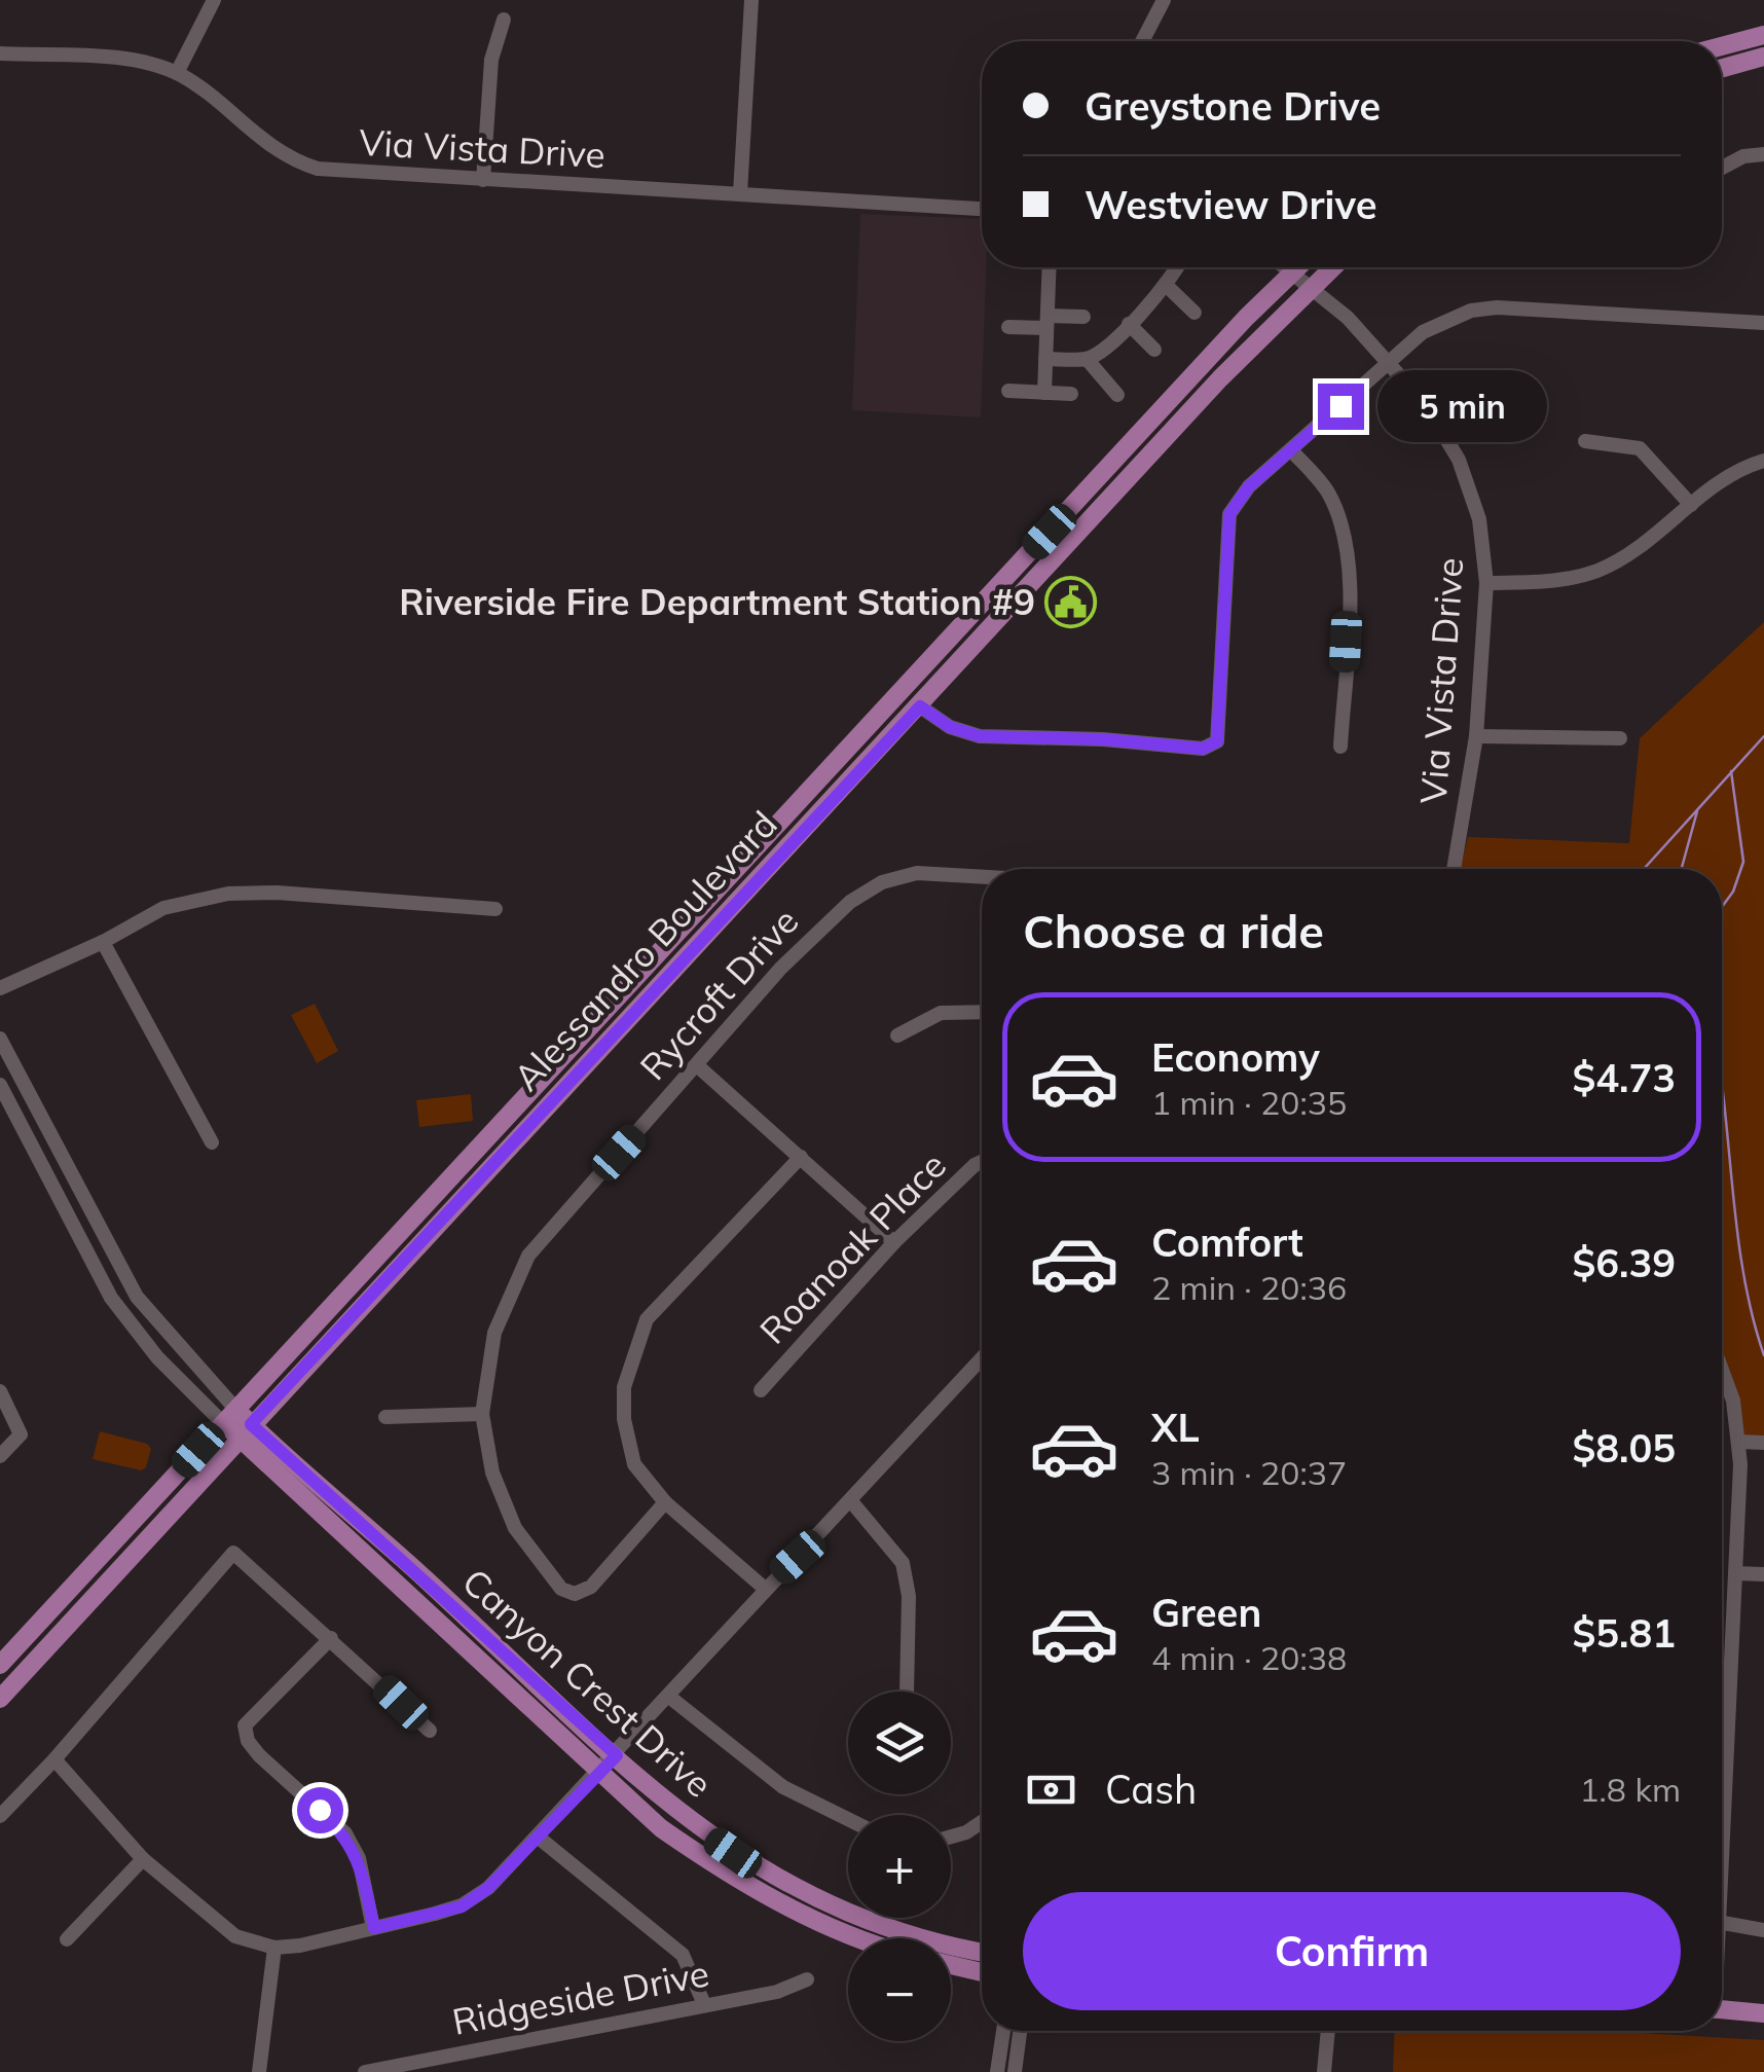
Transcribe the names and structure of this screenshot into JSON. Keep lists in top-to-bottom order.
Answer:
{
  "streets": {
    "main road": ["Alessandro Boulevard", "Canyon Crest Drive"],
    "street": [
      "Via Vista Drive",
      "Rycroft Drive",
      "Roanoak Place",
      "Ridgeside Drive"
    ]
  },
  "crossings": [
    ["Via Vista Drive", "Alessandro Boulevard"],
    ["Alessandro Boulevard", "Canyon Crest Drive"]
  ],
  "places": {
    "public building": ["Riverside Fire Department Station #9"]
  },
  "page": {
    "banner": ["Greystone Drive", "Westview Drive"],
    "bubble": "5 min",
    "heading": "Choose a ride",
    "list": [
      {
        "name": "Economy",
        "note": "1 min · 20:35",
        "value": "$4.73"
      },
      {
        "name": "Comfort",
        "note": "2 min · 20:36",
        "value": "$6.39"
      },
      {
        "name": "XL",
        "note": "3 min · 20:37",
        "value": "$8.05"
      },
      {
        "name": "Green",
        "note": "4 min · 20:38",
        "value": "$5.81"
      }
    ],
    "map_buttons": ["+", "−"],
    "pay": ["Cash", "1.8 km"],
    "buttons": "Confirm"
  }
}
